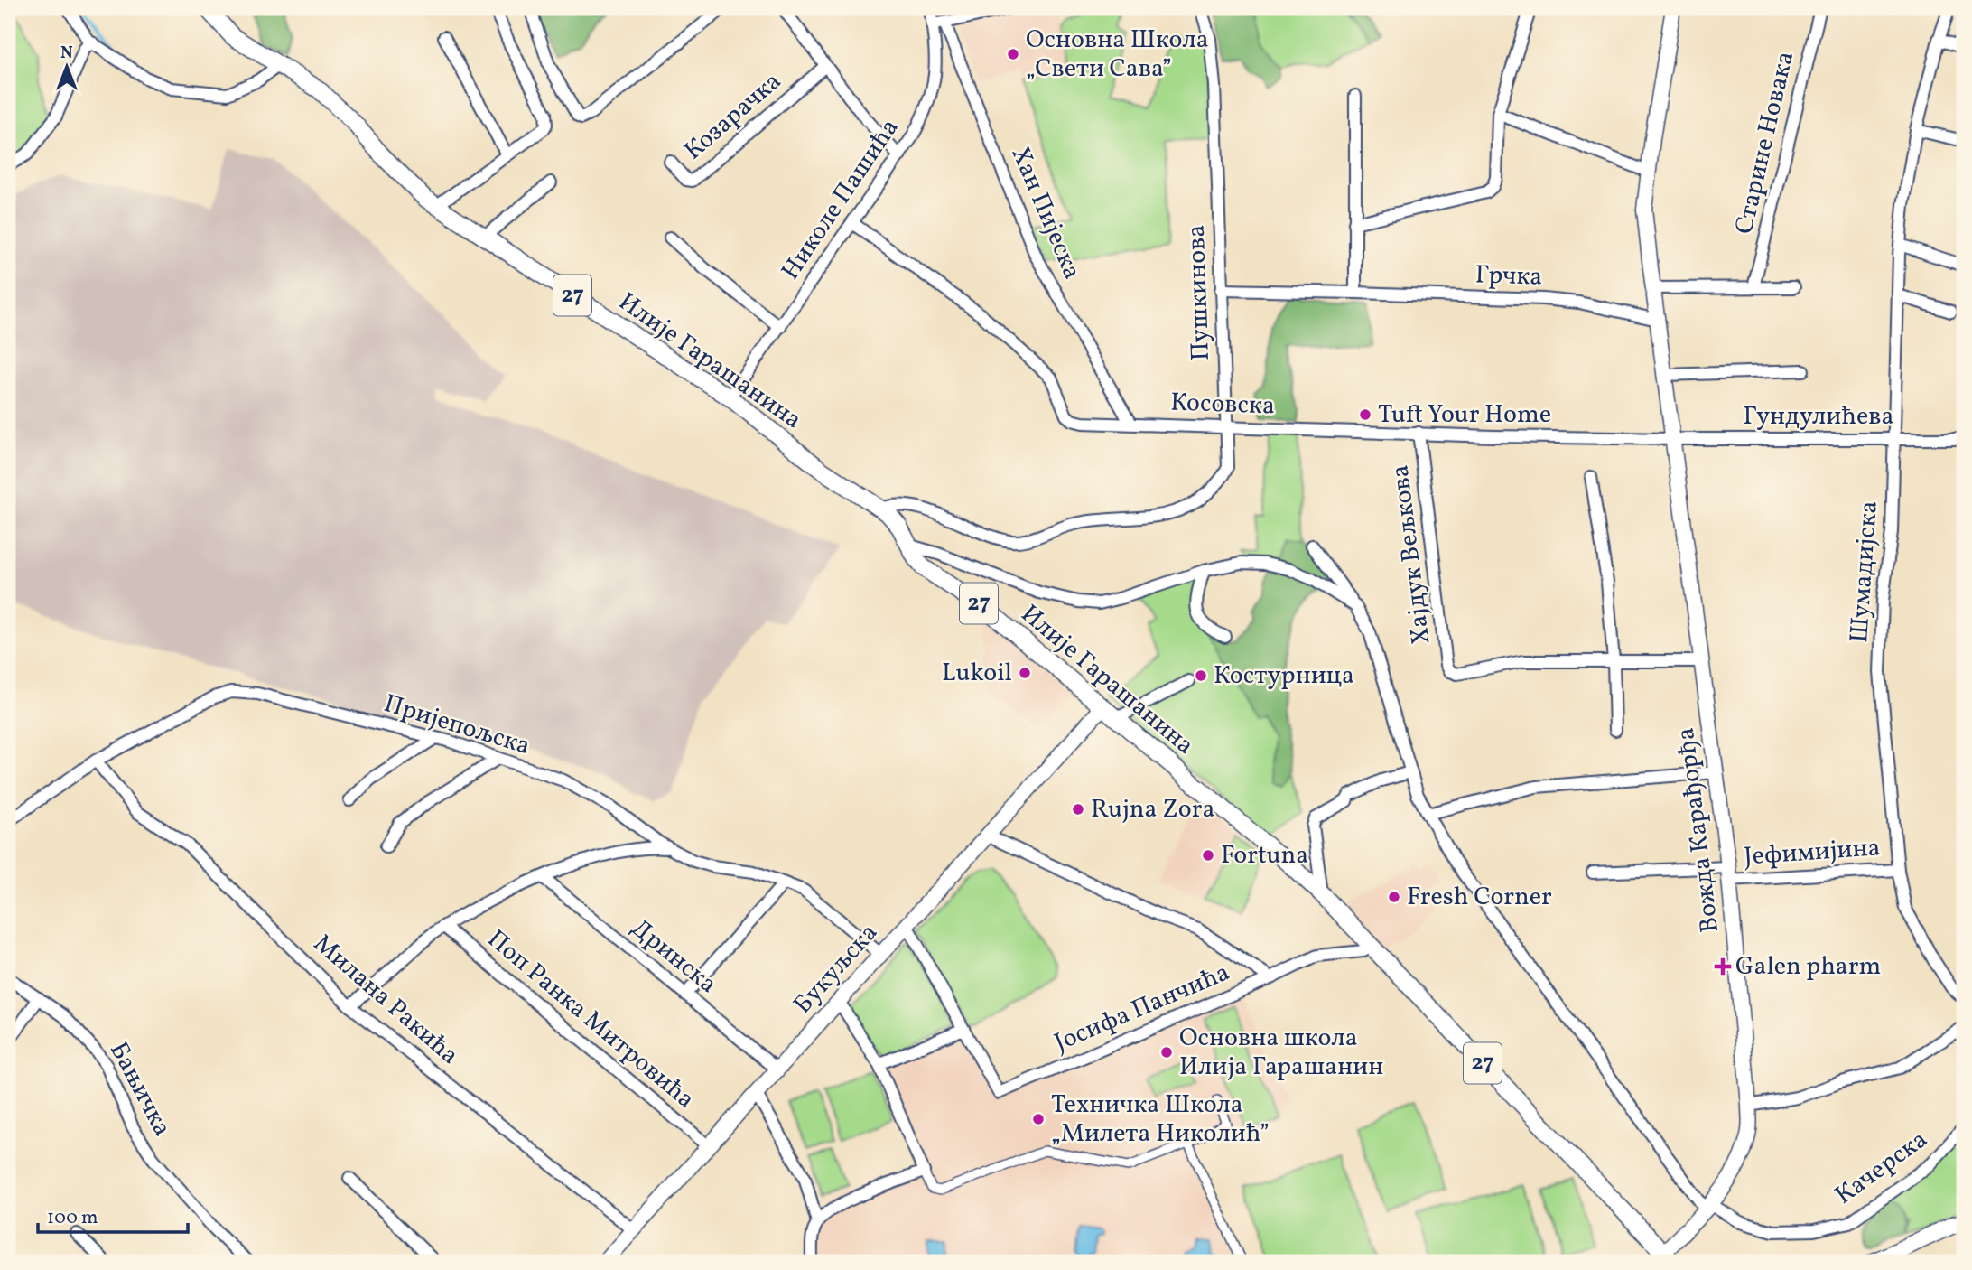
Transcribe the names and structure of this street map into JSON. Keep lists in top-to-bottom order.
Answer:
{
  "streets": {
    "main road": [
      "27",
      "Илије Гарашанина",
      "Вожда Карађорђа",
      "Букуљска"
    ],
    "street": [
      "Козарачка",
      "Старине Новака",
      "Николе Пашића",
      "Хан Пијеска",
      "Грчка",
      "Пушкинова",
      "Косовска",
      "Гундулићева",
      "Хајдук Вељкова",
      "Шумадијска",
      "Пријепољска",
      "Јефимијина",
      "Дринска",
      "Милана Ракића",
      "Јосифа Панчића",
      "Поп Ранка Митровића",
      "Бањичка",
      "Качерска"
    ]
  },
  "crossings": [
    ["Николе Пашића", "Илије Гарашанина"],
    ["Николе Пашића", "Косовска"],
    ["Хан Пијеска", "Косовска"],
    ["Грчка", "Пушкинова"],
    ["Грчка", "Вожда Карађорђа"],
    ["Пушкинова", "Илије Гарашанина"],
    ["Пушкинова", "Косовска"],
    ["27", "Илије Гарашанина"],
    ["Илије Гарашанина", "Вожда Карађорђа"],
    ["Илије Гарашанина", "Букуљска"],
    ["Илије Гарашанина", "Јосифа Панчића"],
    ["Косовска", "Гундулићева"],
    ["Косовска", "Хајдук Вељкова"],
    ["Косовска", "Вожда Карађорђа"],
    ["Гундулићева", "Шумадијска"],
    ["Гундулићева", "Вожда Карађорђа"],
    ["Шумадијска", "Јефимијина"],
    ["Пријепољска", "Букуљска"],
    ["Пријепољска", "Милана Ракића"],
    ["Вожда Карађорђа", "Јефимијина"],
    ["Вожда Карађорђа", "Качерска"],
    ["Дринска", "Букуљска"],
    ["Букуљска", "Милана Ракића"],
    ["Букуљска", "Поп Ранка Митровића"]
  ],
  "places": {
    "other": [
      "Основна Школа „Свети Сава”",
      "Tuft Your Home",
      "Lukoil",
      "Костурница",
      "Rujna Zora",
      "Fortuna",
      "Fresh Corner",
      "Основна школа Илија Гарашанин",
      "Техничка Школа „Милета Николић”"
    ],
    "health": ["Galen pharm"]
  },
  "scale_bar": "100 m",
  "north": "top"
}
